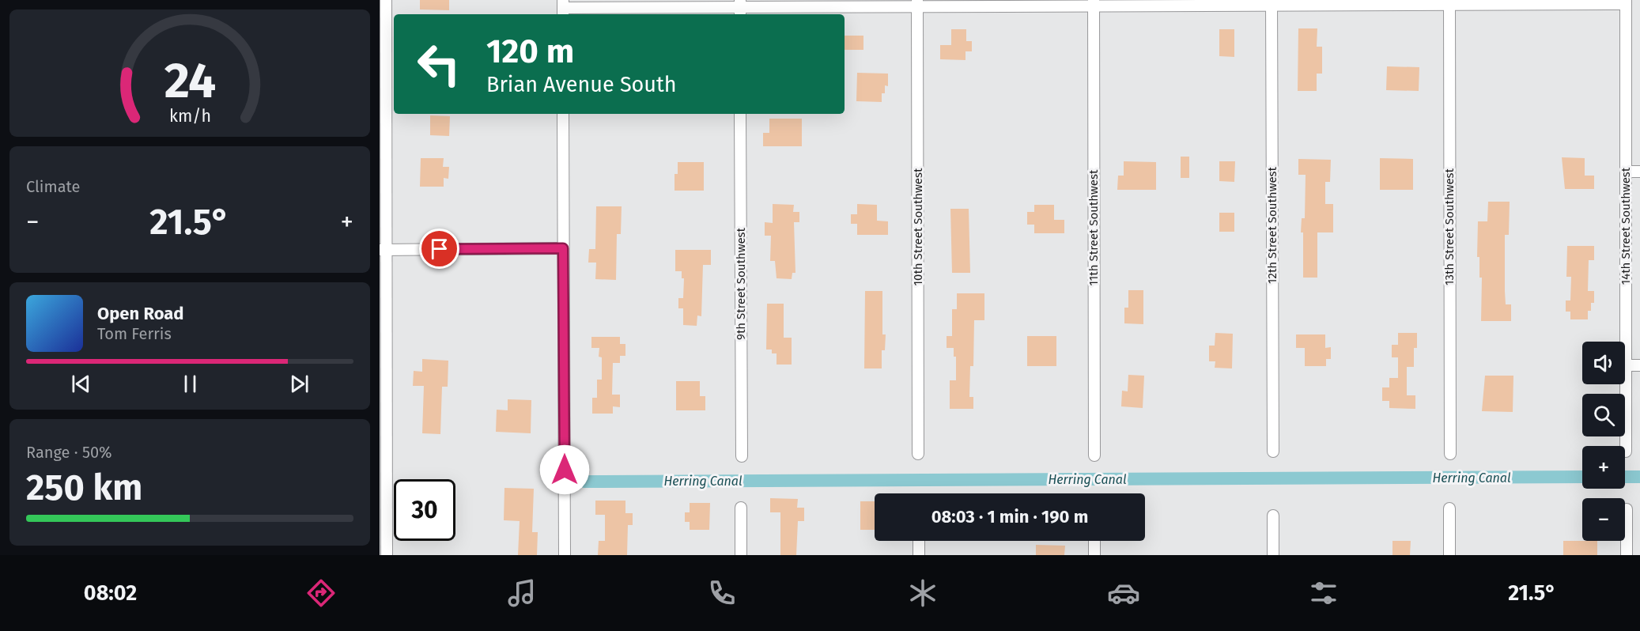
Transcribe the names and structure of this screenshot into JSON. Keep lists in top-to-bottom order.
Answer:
{
  "streets": {
    "street": [
      "12th Street Southwest",
      "14th Street Southwest",
      "10th Street Southwest",
      "13th Street Southwest",
      "11th Street Southwest",
      "9th Street Southwest"
    ]
  },
  "water": ["Herring Canal"],
  "page": {
    "turn": ["120 m", "Brian Avenue South"],
    "tile": [
      "Climate",
      ["Range · 50%", "250 km"]
    ],
    "heat": ["−", "21.5°", "+"],
    "song": ["Open Road", "Tom Ferris"],
    "map_buttons": ["+", "−"],
    "limit": "30",
    "trip": "08:03 · 1 min · 190 m",
    "tabs": ["08:02", "21.5°"],
    "gauge": ["24", "km/h"]
  }
}
